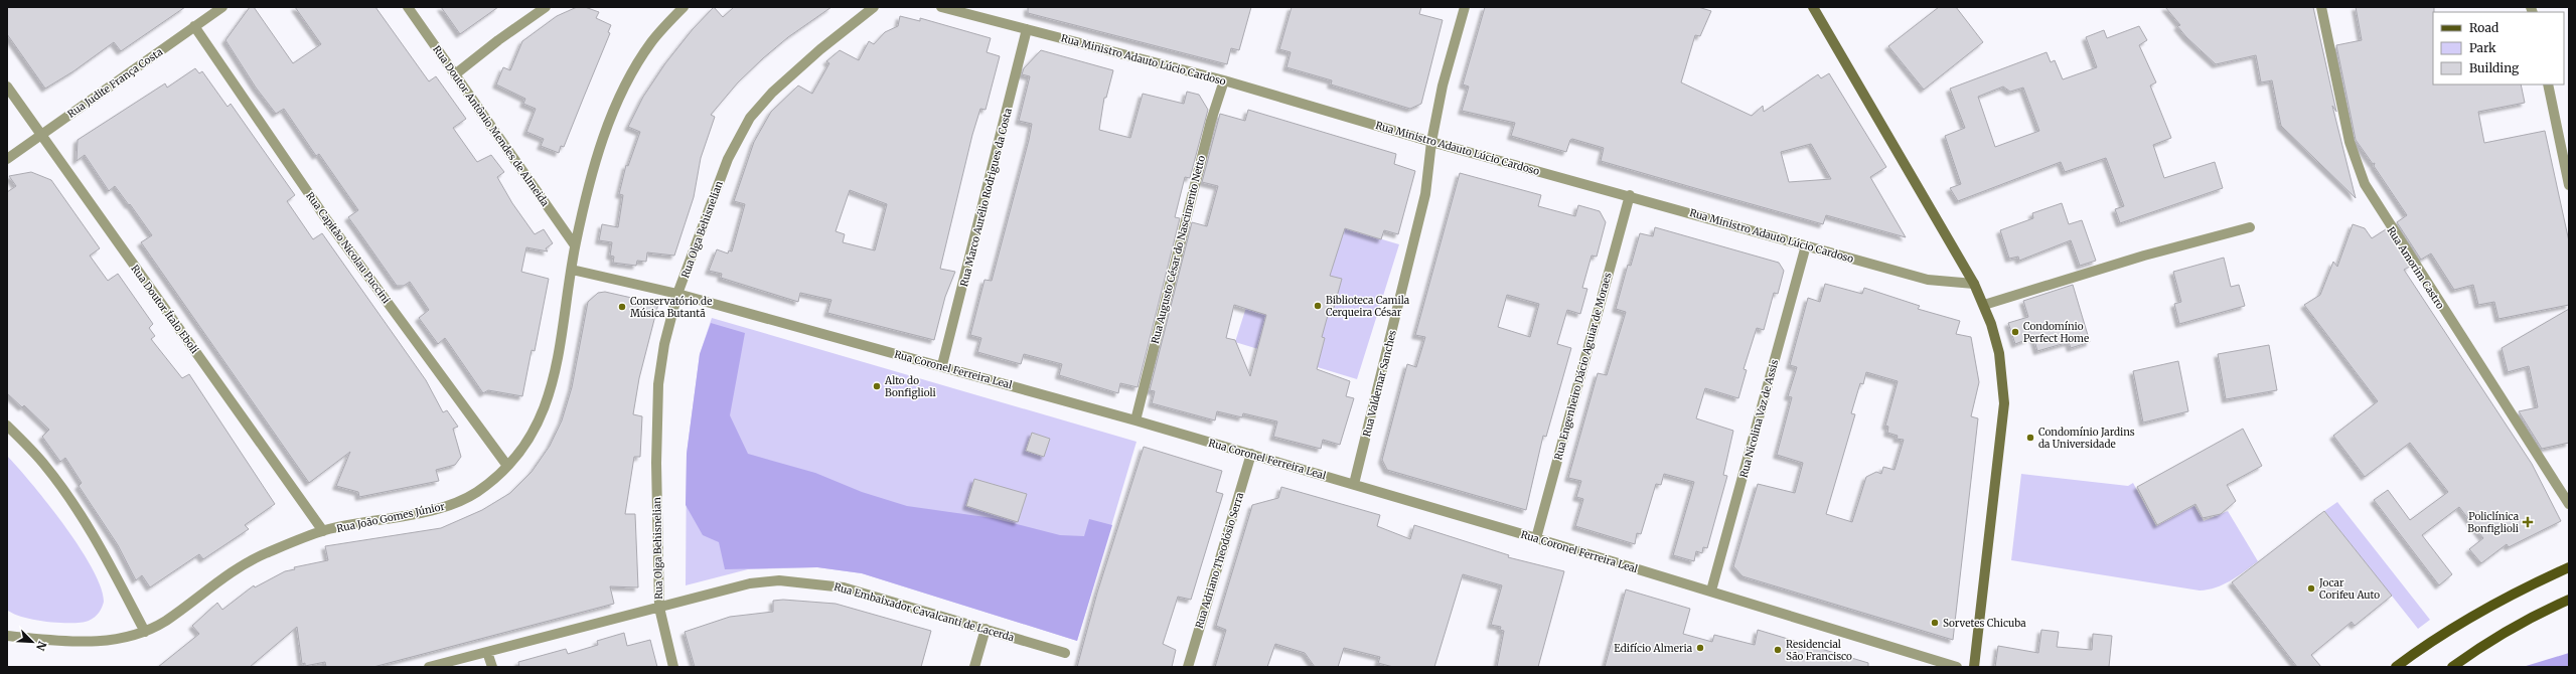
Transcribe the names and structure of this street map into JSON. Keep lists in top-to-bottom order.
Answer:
{
  "streets": {
    "street": [
      "Rua Ministro Adauto Lúcio Cardoso",
      "Rua Judite França Costa",
      "Rua Doutor Antônio Mendes de Almeida",
      "Rua Marco Aurélio Rodrigues da Costa",
      "Rua Olga Behisnelian",
      "Rua Capitão Nicolau Puccini",
      "Rua Augusto César do Nascimento Netto",
      "Rua Amorim Castro",
      "Rua Doutor Ítalo Eboli",
      "Rua Engenheiro Dácio Aguiar de Moraes",
      "Rua Coronel Ferreira Leal",
      "Rua Valdemar Sanches",
      "Rua Nicolina Vaz de Assis",
      "Rua João Gomes Júnior",
      "Rua Adriano Theodósio Serra",
      "Rua Embaixador Cavalcanti de Lacerda"
    ]
  },
  "crossings": [
    ["Rua Ministro Adauto Lúcio Cardoso", "Rua Marco Aurélio Rodrigues da Costa"],
    ["Rua Ministro Adauto Lúcio Cardoso", "Rua Augusto César do Nascimento Netto"],
    ["Rua Ministro Adauto Lúcio Cardoso", "Rua Engenheiro Dácio Aguiar de Moraes"],
    ["Rua Ministro Adauto Lúcio Cardoso", "Rua Valdemar Sanches"],
    ["Rua Ministro Adauto Lúcio Cardoso", "Rua Nicolina Vaz de Assis"],
    ["Rua Judite França Costa", "Rua Capitão Nicolau Puccini"],
    ["Rua Judite França Costa", "Rua Doutor Ítalo Eboli"],
    ["Rua Doutor Antônio Mendes de Almeida", "Rua João Gomes Júnior"],
    ["Rua Marco Aurélio Rodrigues da Costa", "Rua Coronel Ferreira Leal"],
    ["Rua Olga Behisnelian", "Rua Coronel Ferreira Leal"],
    ["Rua Olga Behisnelian", "Rua Embaixador Cavalcanti de Lacerda"],
    ["Rua Capitão Nicolau Puccini", "Rua João Gomes Júnior"],
    ["Rua Augusto César do Nascimento Netto", "Rua Coronel Ferreira Leal"],
    ["Rua Doutor Ítalo Eboli", "Rua João Gomes Júnior"],
    ["Rua Engenheiro Dácio Aguiar de Moraes", "Rua Coronel Ferreira Leal"],
    ["Rua Coronel Ferreira Leal", "Rua Valdemar Sanches"],
    ["Rua Coronel Ferreira Leal", "Rua Nicolina Vaz de Assis"],
    ["Rua Coronel Ferreira Leal", "Rua João Gomes Júnior"],
    ["Rua Coronel Ferreira Leal", "Rua Adriano Theodósio Serra"]
  ],
  "places": {
    "other": [
      "Biblioteca Camila Cerqueira César",
      "Conservatório de Música Butantã",
      "Condomínio Perfect Home",
      "Alto do Bonfiglioli",
      "Condomínio Jardins da Universidade",
      "Jocar Corifeu Auto",
      "Sorvetes Chicuba",
      "Edifício Almeria",
      "Residencial São Francisco"
    ],
    "health": ["Policlínica Bonfiglioli"]
  },
  "legend": ["Road", "Park", "Building"],
  "north": "bottom right"
}
